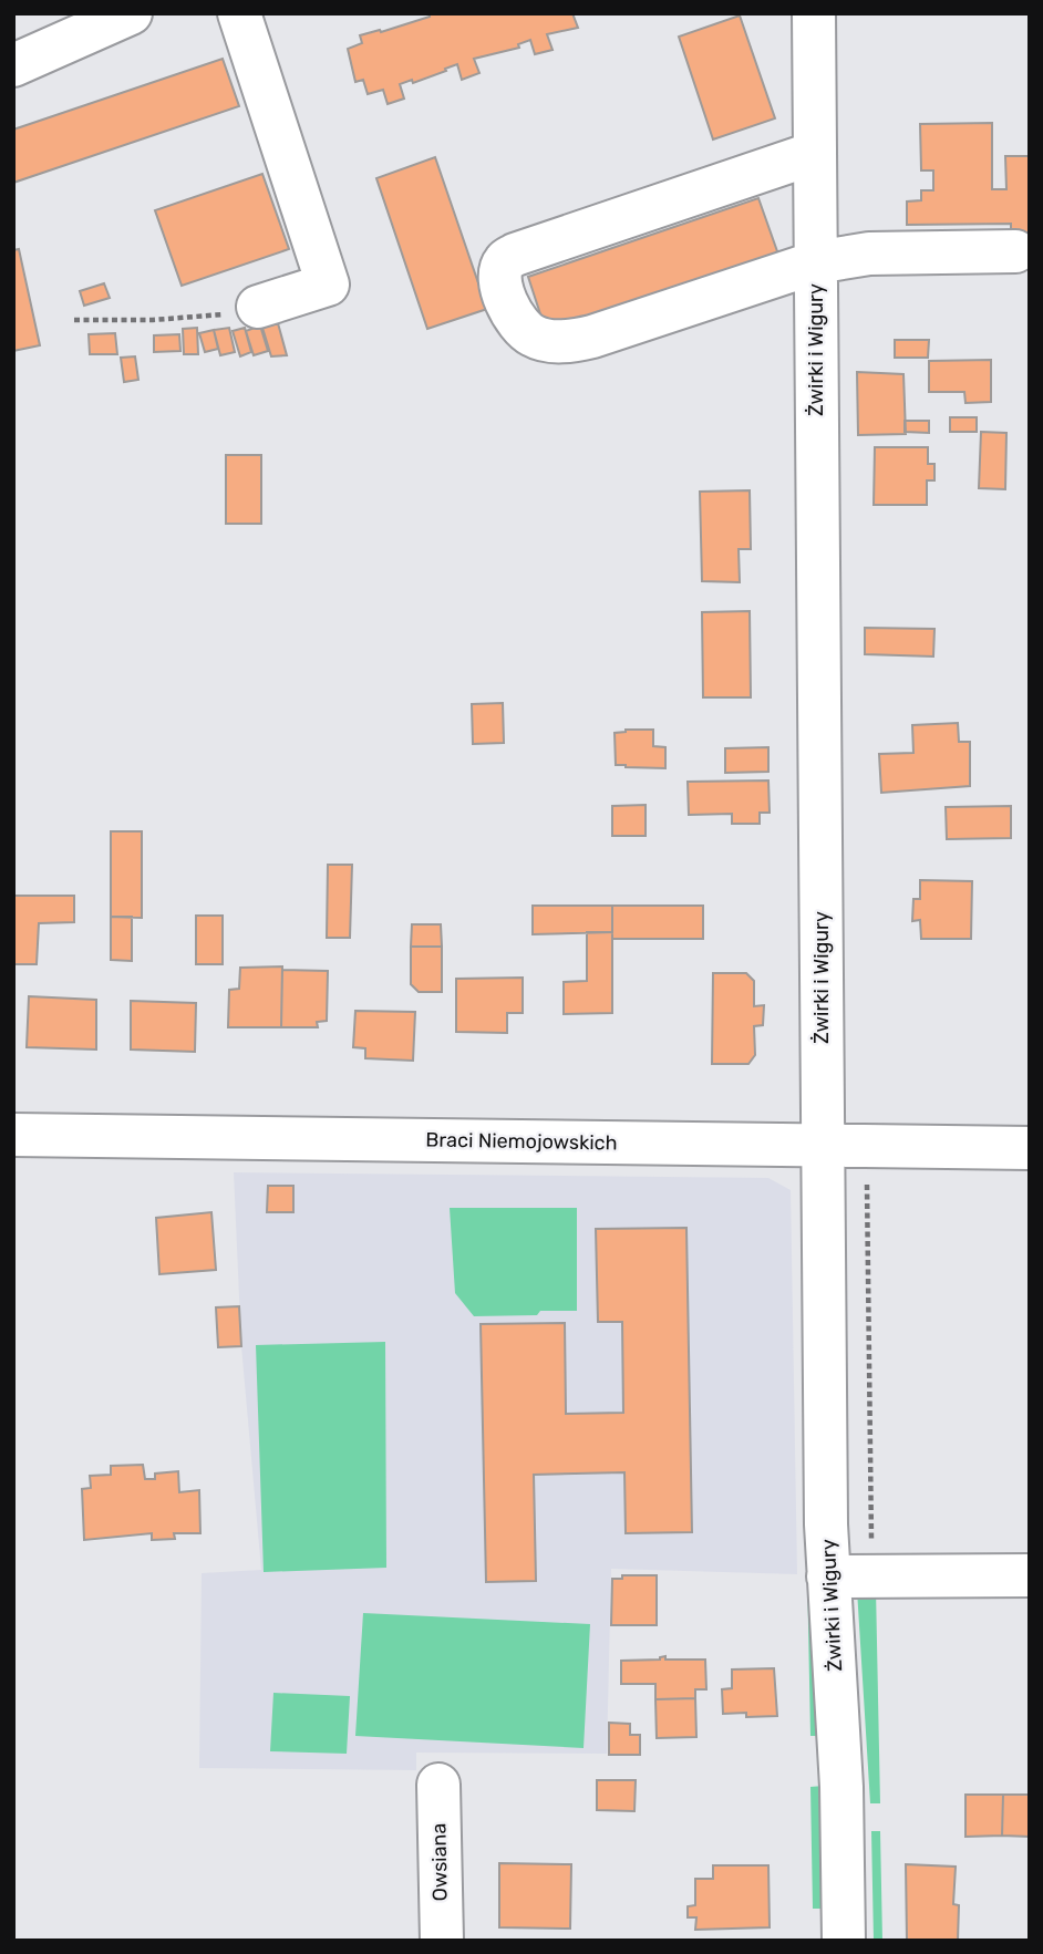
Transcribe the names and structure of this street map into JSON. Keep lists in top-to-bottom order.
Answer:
{
  "streets": {
    "street": ["Żwirki i Wigury", "Braci Niemojowskich", "Owsiana"]
  },
  "crossings": [
    ["Żwirki i Wigury", "Braci Niemojowskich"]
  ]
}
